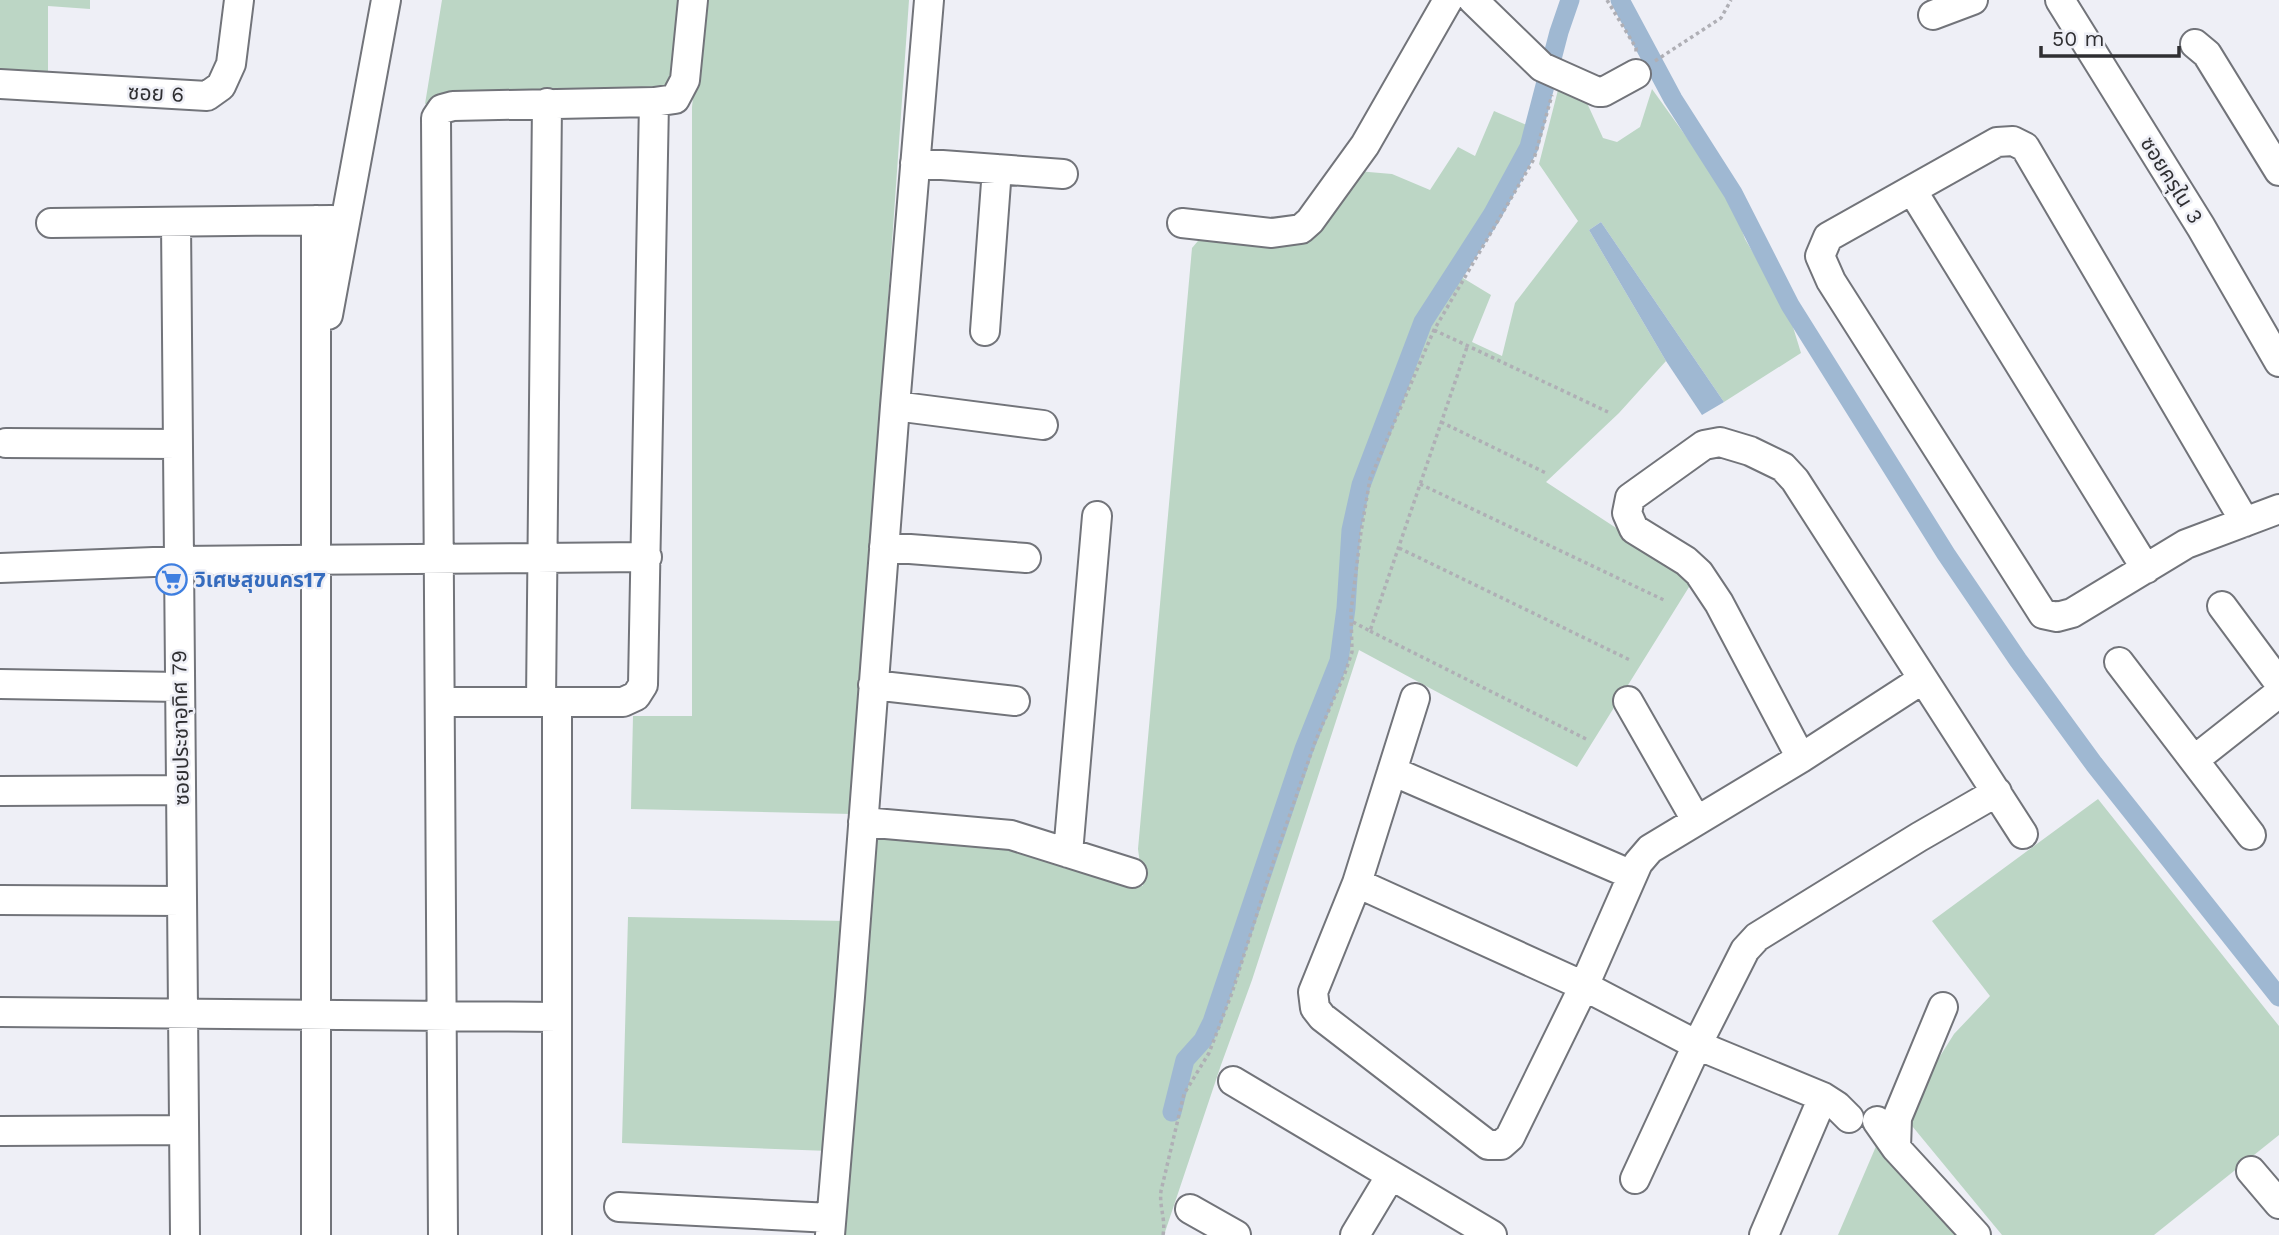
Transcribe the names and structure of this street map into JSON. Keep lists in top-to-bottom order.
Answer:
{
  "streets": {
    "street": ["ซอย 6", "ซอยครุใน 3", "ซอยประชาอุทิศ 79"]
  },
  "places": {
    "supermarket": ["วิเศษสุขนคร17"]
  },
  "scale_bar": "50 m"
}
